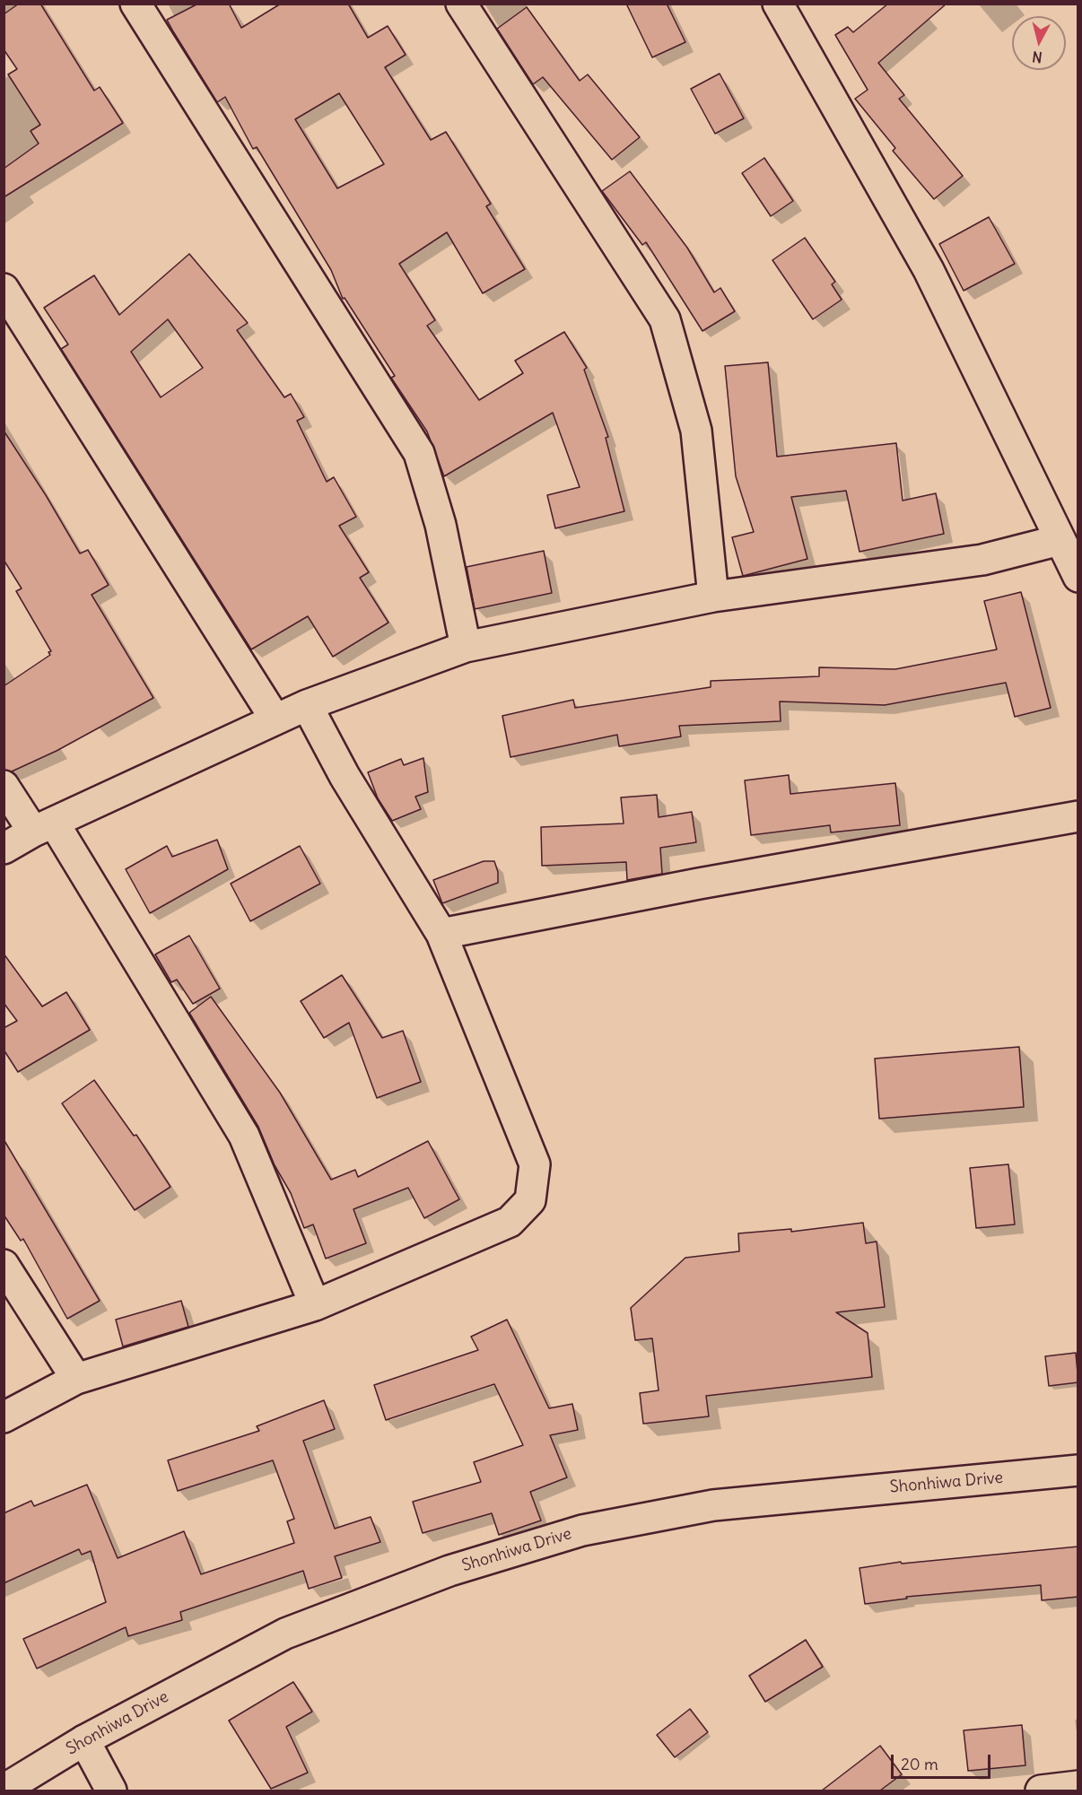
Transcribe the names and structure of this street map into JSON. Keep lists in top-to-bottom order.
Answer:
{
  "streets": {
    "street": ["Shonhiwa Drive"]
  },
  "scale_bar": "20 m",
  "north": "bottom"
}
